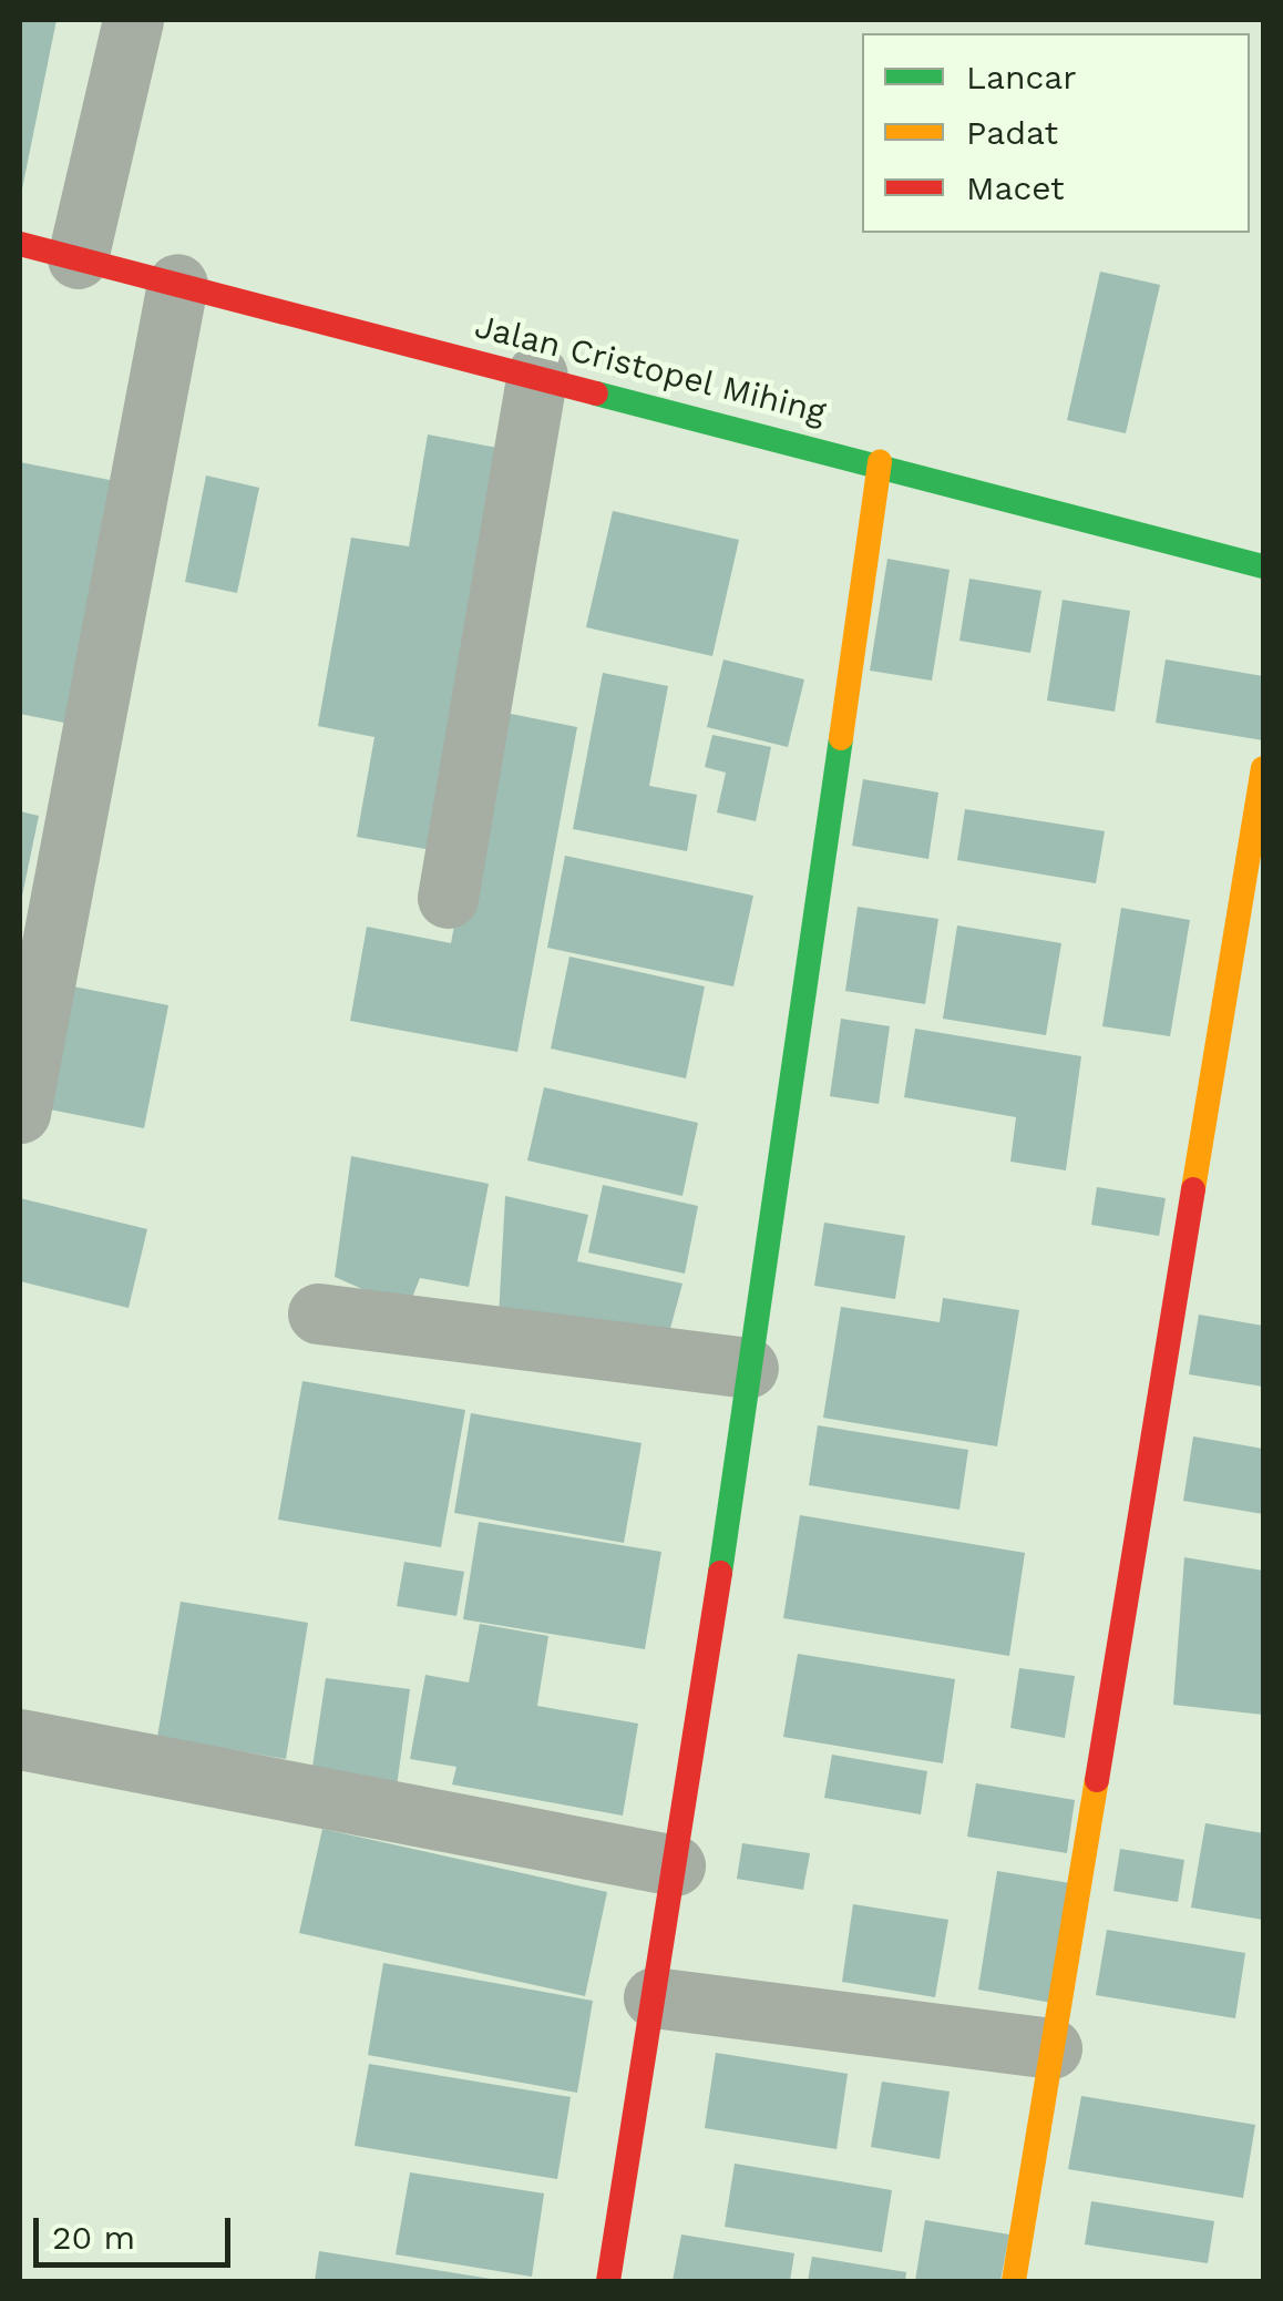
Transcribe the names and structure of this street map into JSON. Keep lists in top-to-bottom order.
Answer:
{
  "streets": {
    "street": ["Jalan Cristopel Mihing"]
  },
  "legend": ["Lancar", "Padat", "Macet"],
  "scale_bar": "20 m"
}
